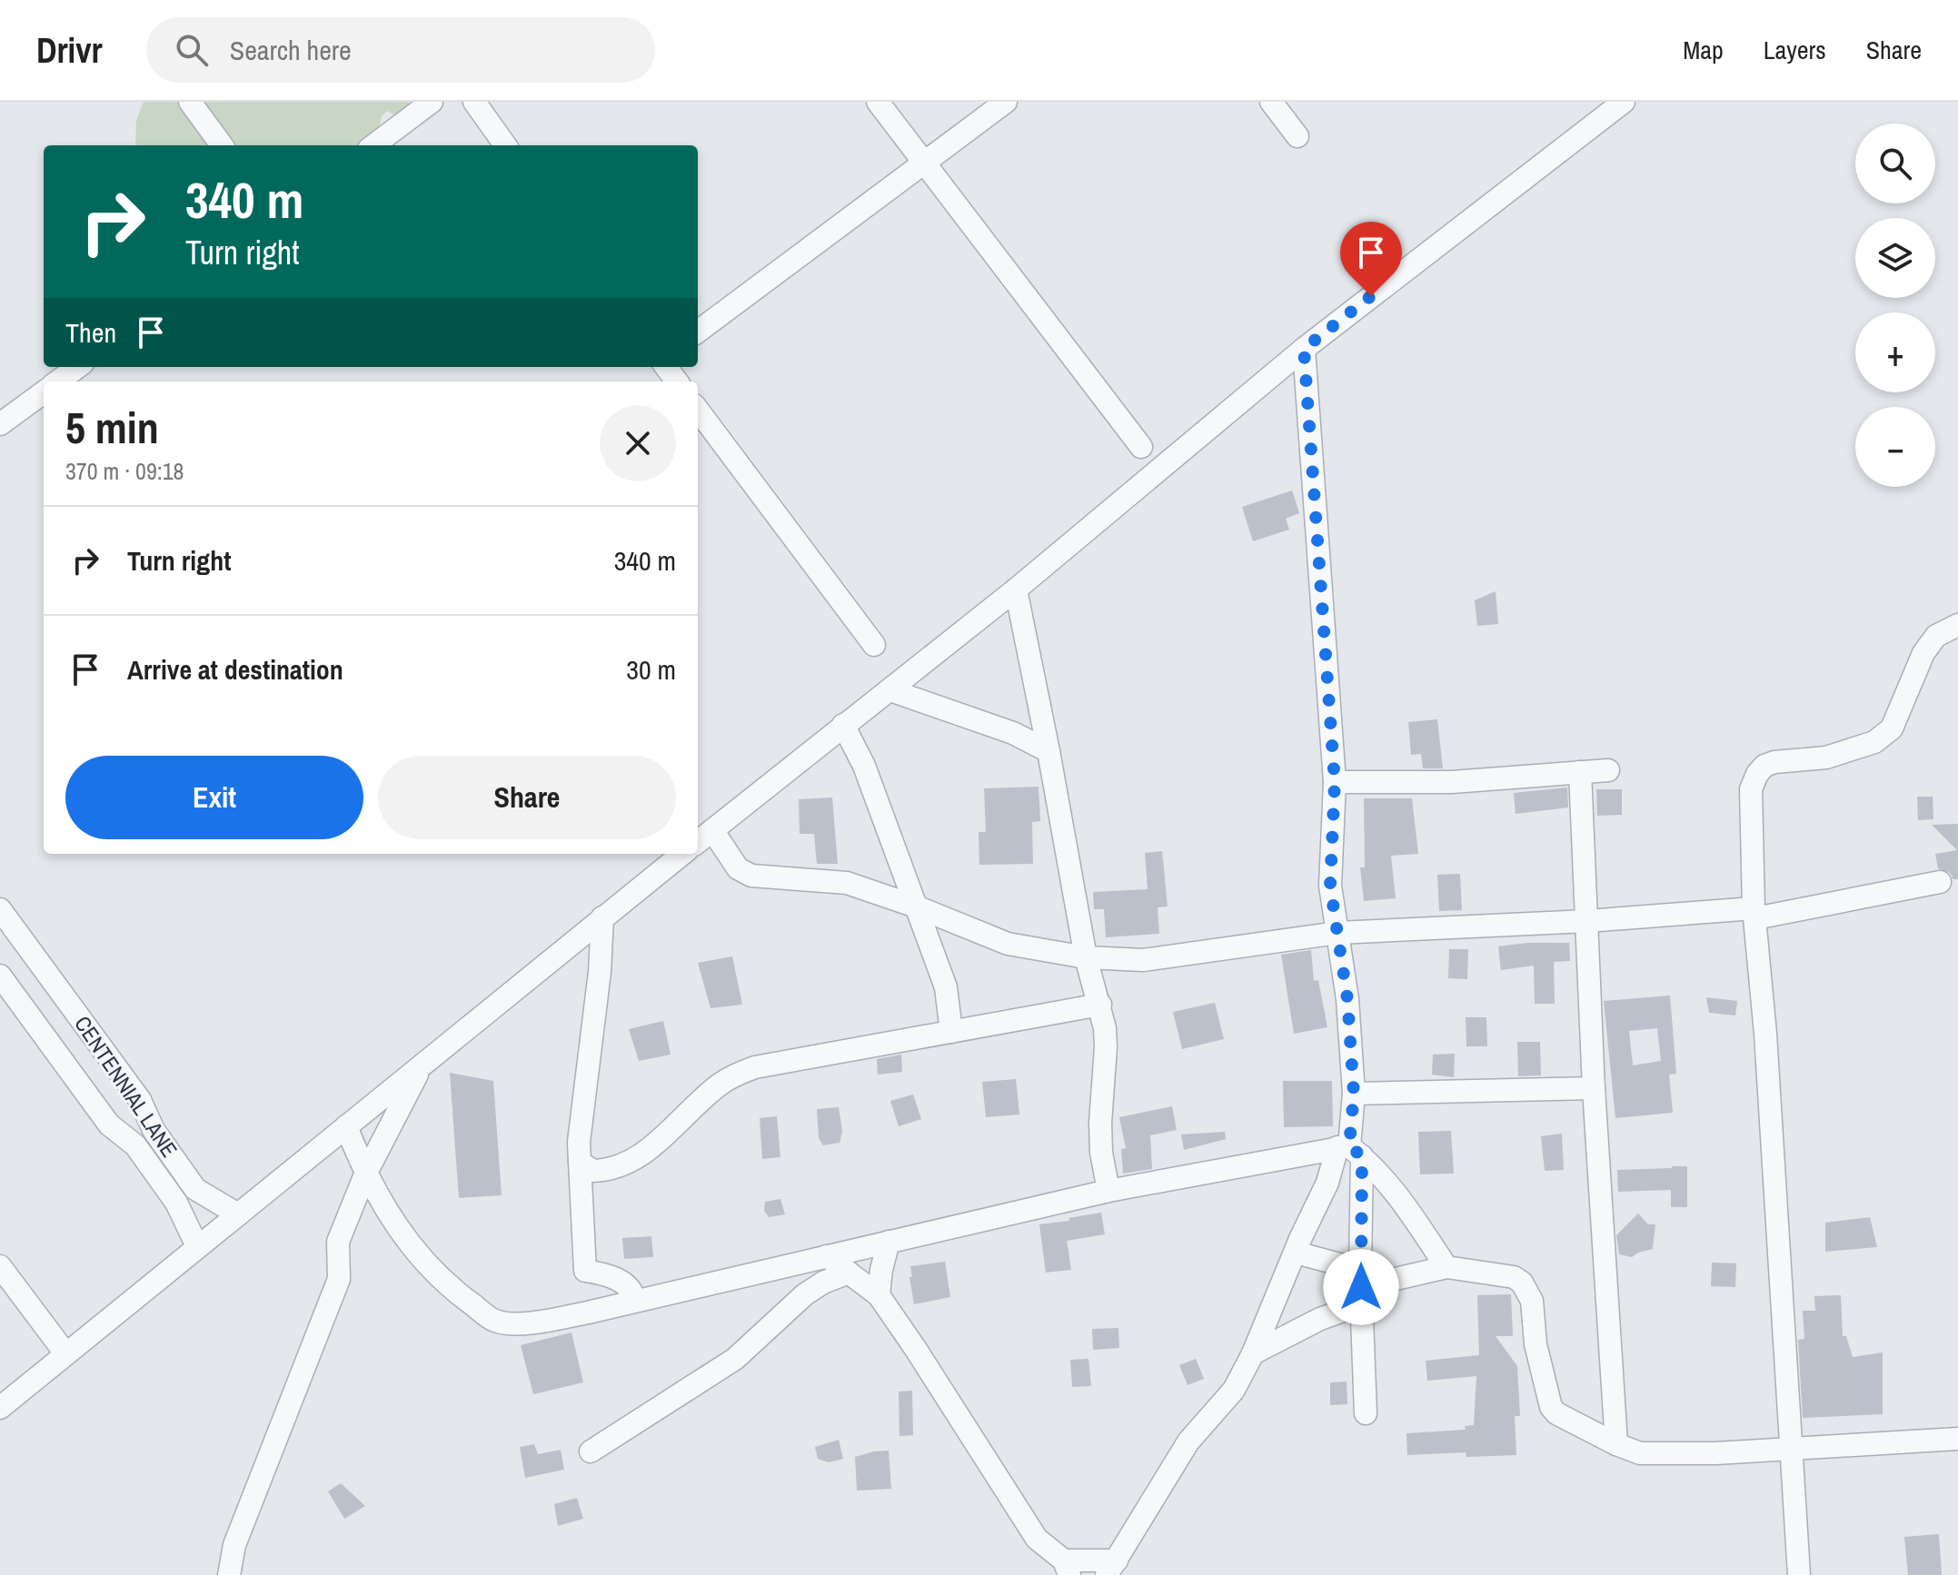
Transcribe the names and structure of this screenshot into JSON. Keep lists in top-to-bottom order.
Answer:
{
  "streets": {
    "street": ["CENTENNIAL LANE"]
  },
  "page": {
    "header": "Drivr",
    "search": "Search here",
    "nav": ["Map", "Layers", "Share"],
    "map_buttons": ["+", "−"],
    "turn": ["340 m", "Turn right"],
    "then": "Then",
    "heading": ["5 min", "370 m · 09:18"],
    "list": [
      {
        "name": "Turn right",
        "value": "340 m"
      },
      {
        "name": "Arrive at destination",
        "value": "30 m"
      }
    ],
    "buttons": ["Exit", "Share"]
  }
}
